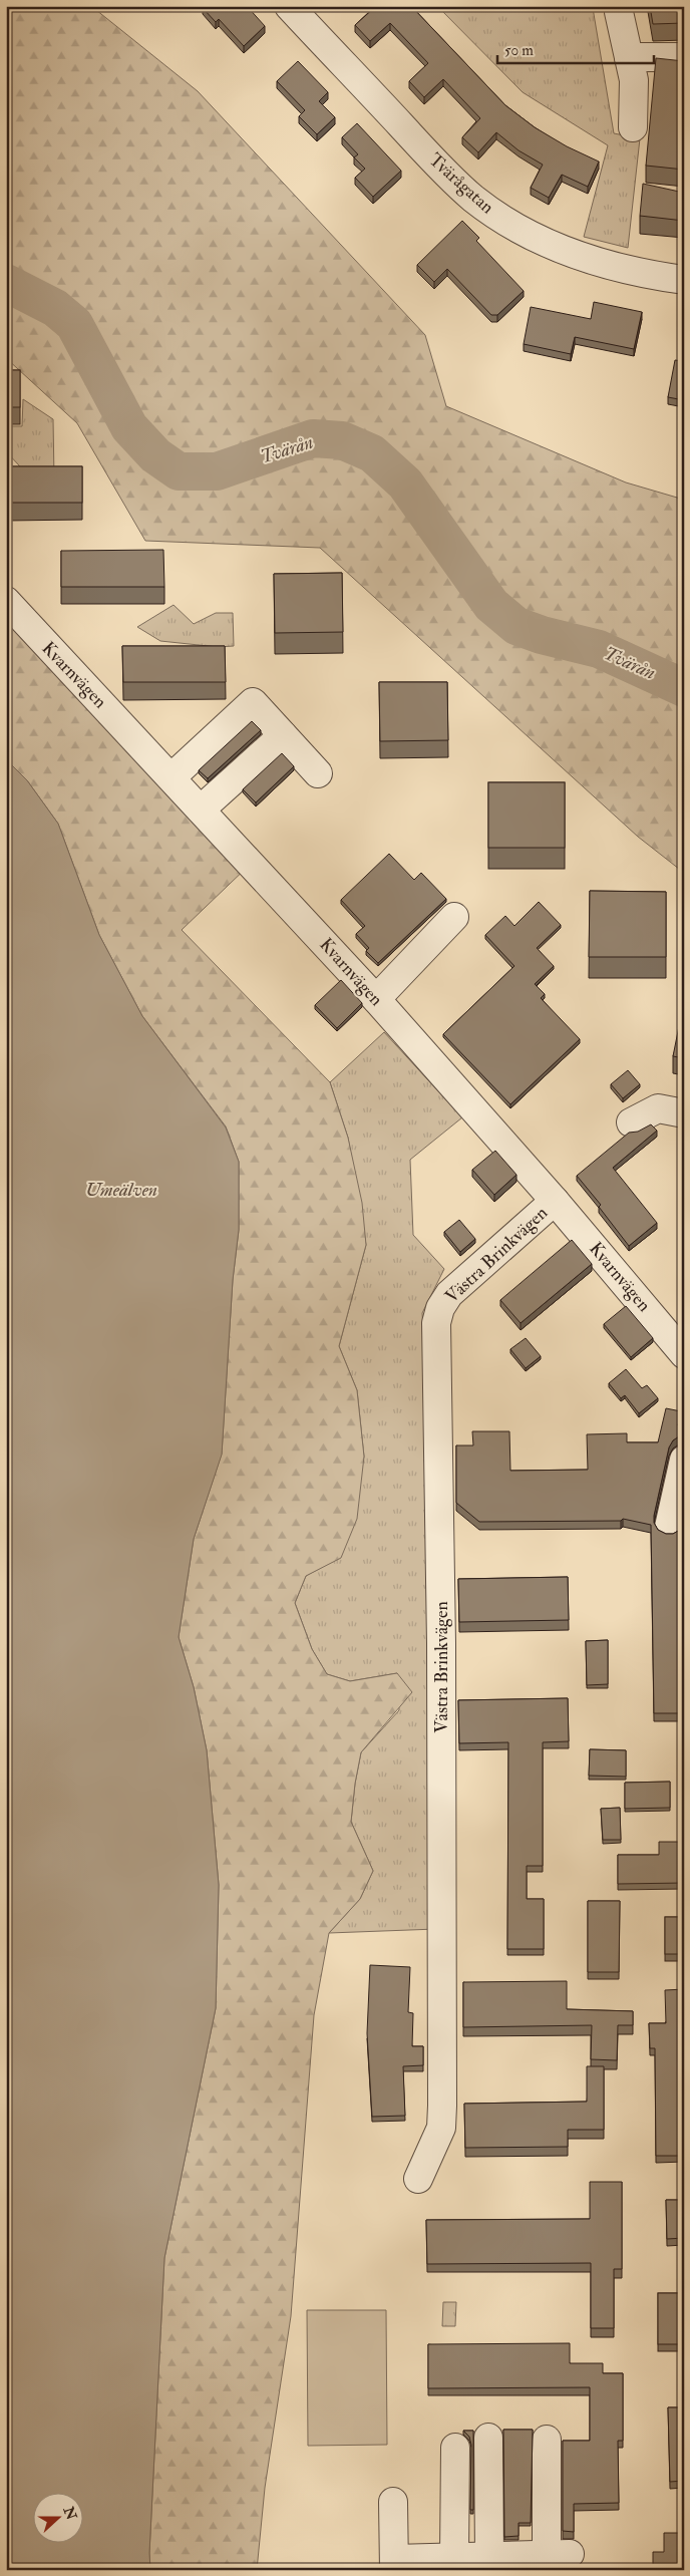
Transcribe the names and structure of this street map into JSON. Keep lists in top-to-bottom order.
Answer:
{
  "streets": {
    "street": ["Tvärågatan", "Kvarnvägen", "Västra Brinkvägen"]
  },
  "crossings": [
    ["Kvarnvägen", "Västra Brinkvägen"]
  ],
  "water": ["Tvärån", "Umeälven"],
  "scale_bar": "50 m",
  "north": "right"
}
